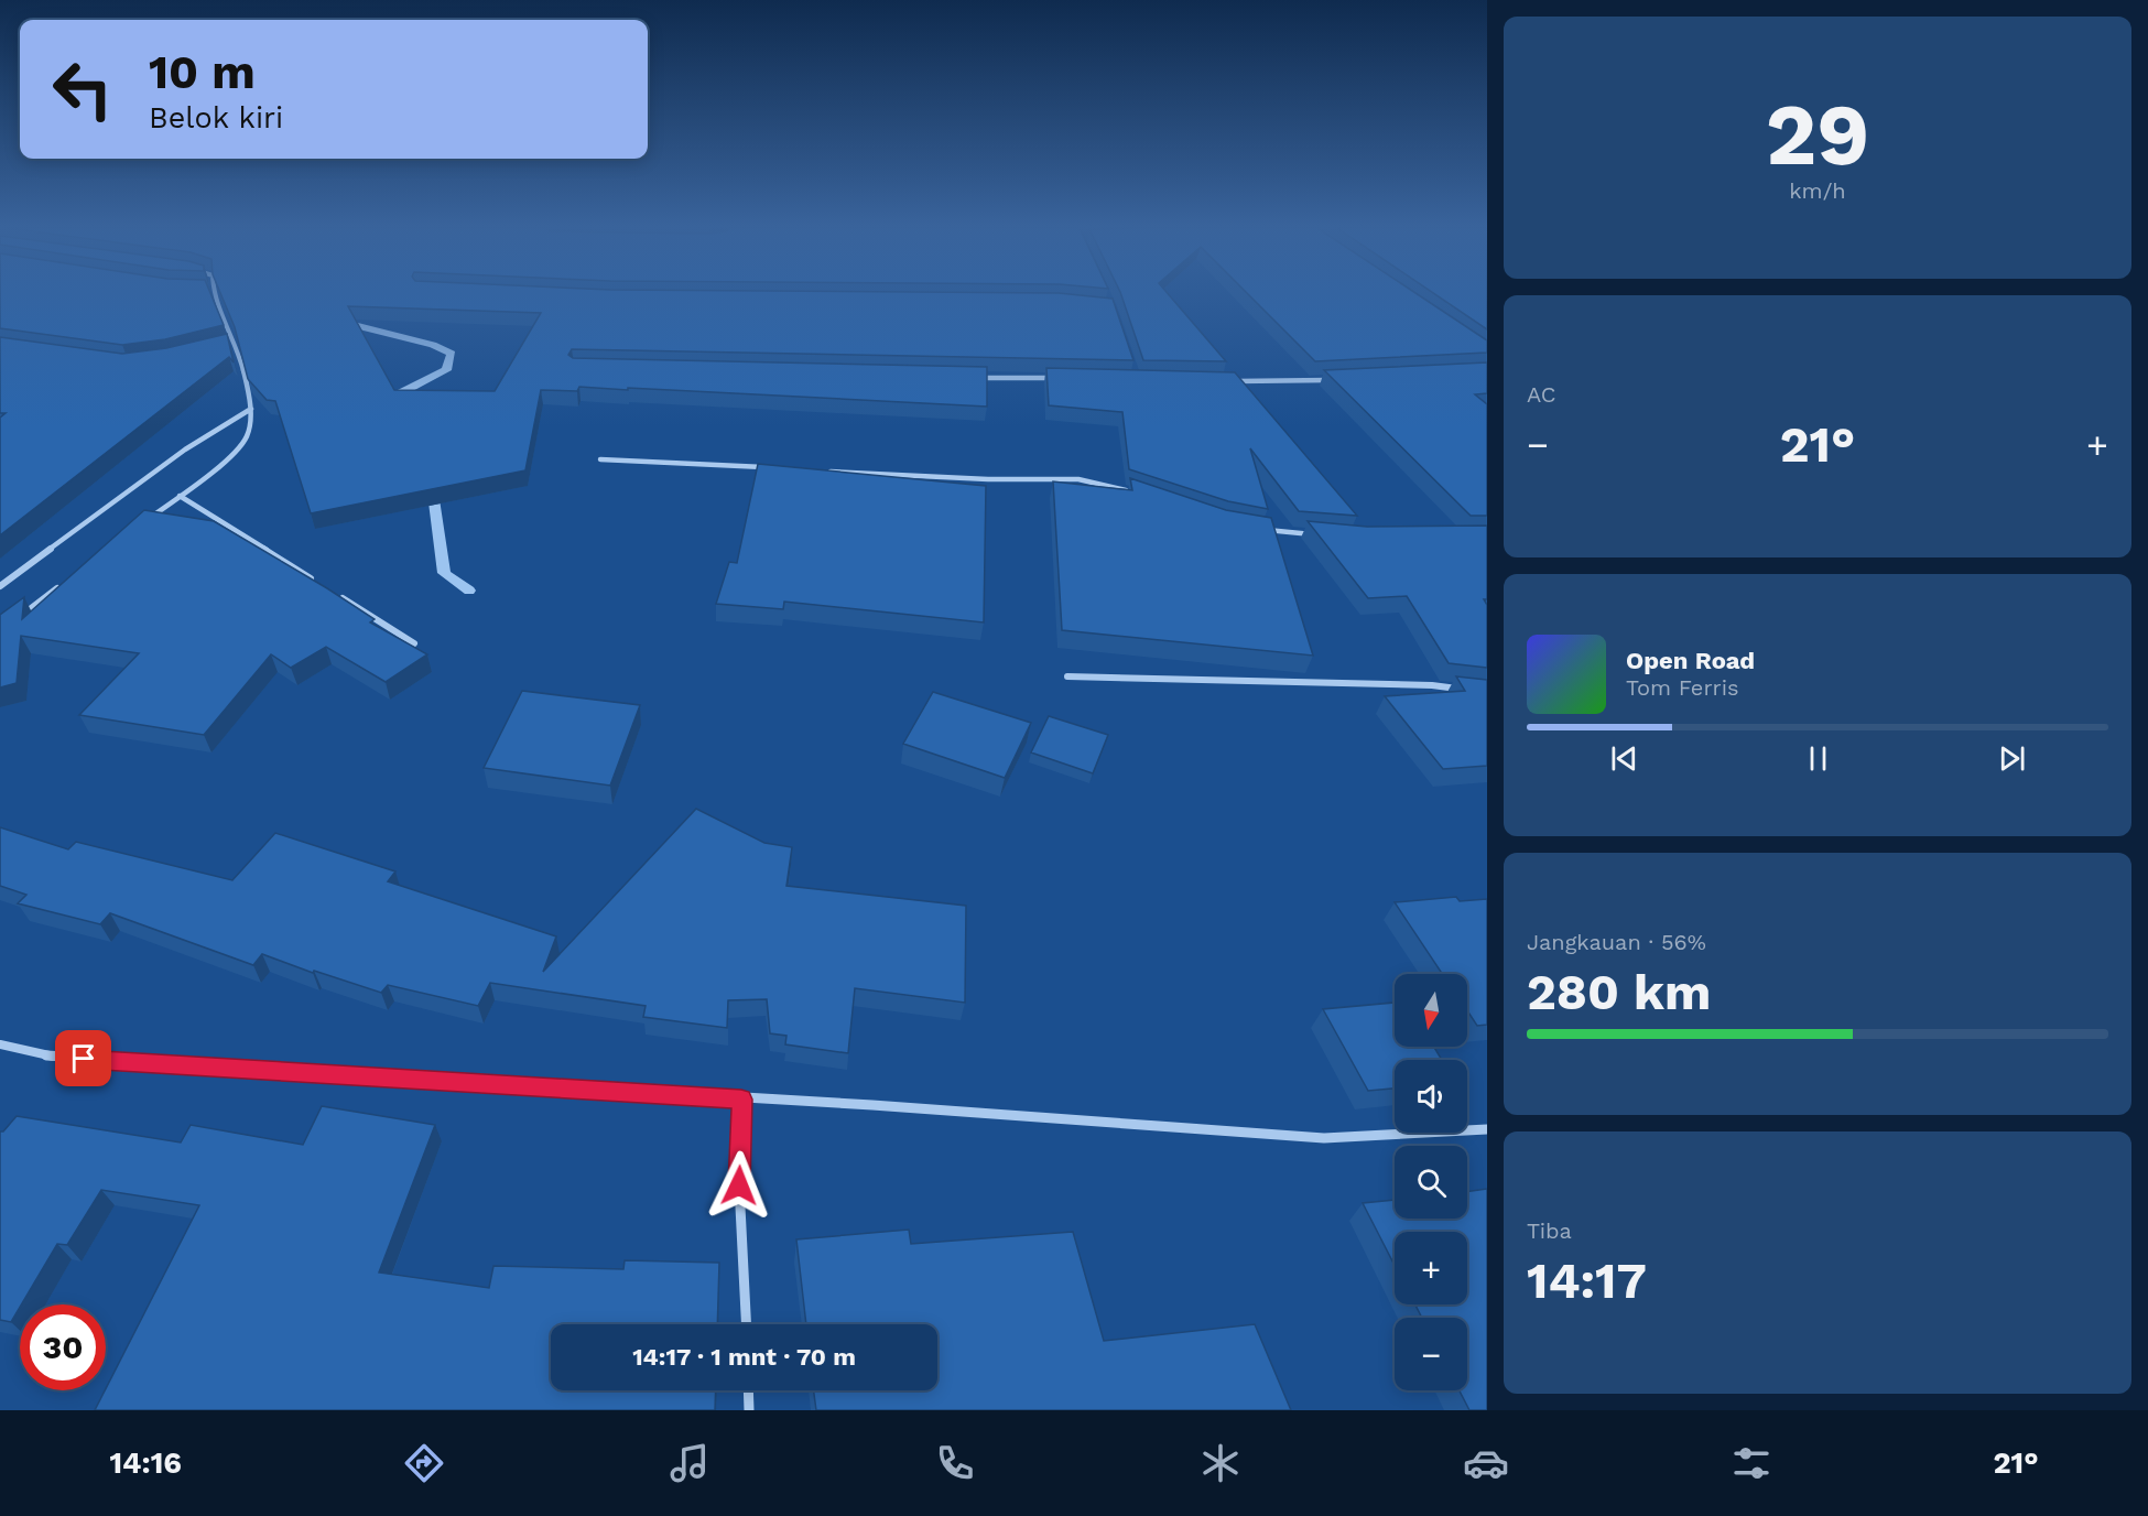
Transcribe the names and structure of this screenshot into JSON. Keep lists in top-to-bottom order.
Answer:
{
  "north": "bottom",
  "page": {
    "tile": [
      ["29", "km/h"],
      "AC",
      ["Jangkauan · 56%", "280 km"],
      ["Tiba", "14:17"]
    ],
    "turn": ["10 m", "Belok kiri"],
    "heat": ["−", "21°", "+"],
    "song": ["Open Road", "Tom Ferris"],
    "map_buttons": ["+", "−"],
    "limit": "30",
    "trip": "14:17 · 1 mnt · 70 m",
    "tabs": ["14:16", "21°"]
  }
}
